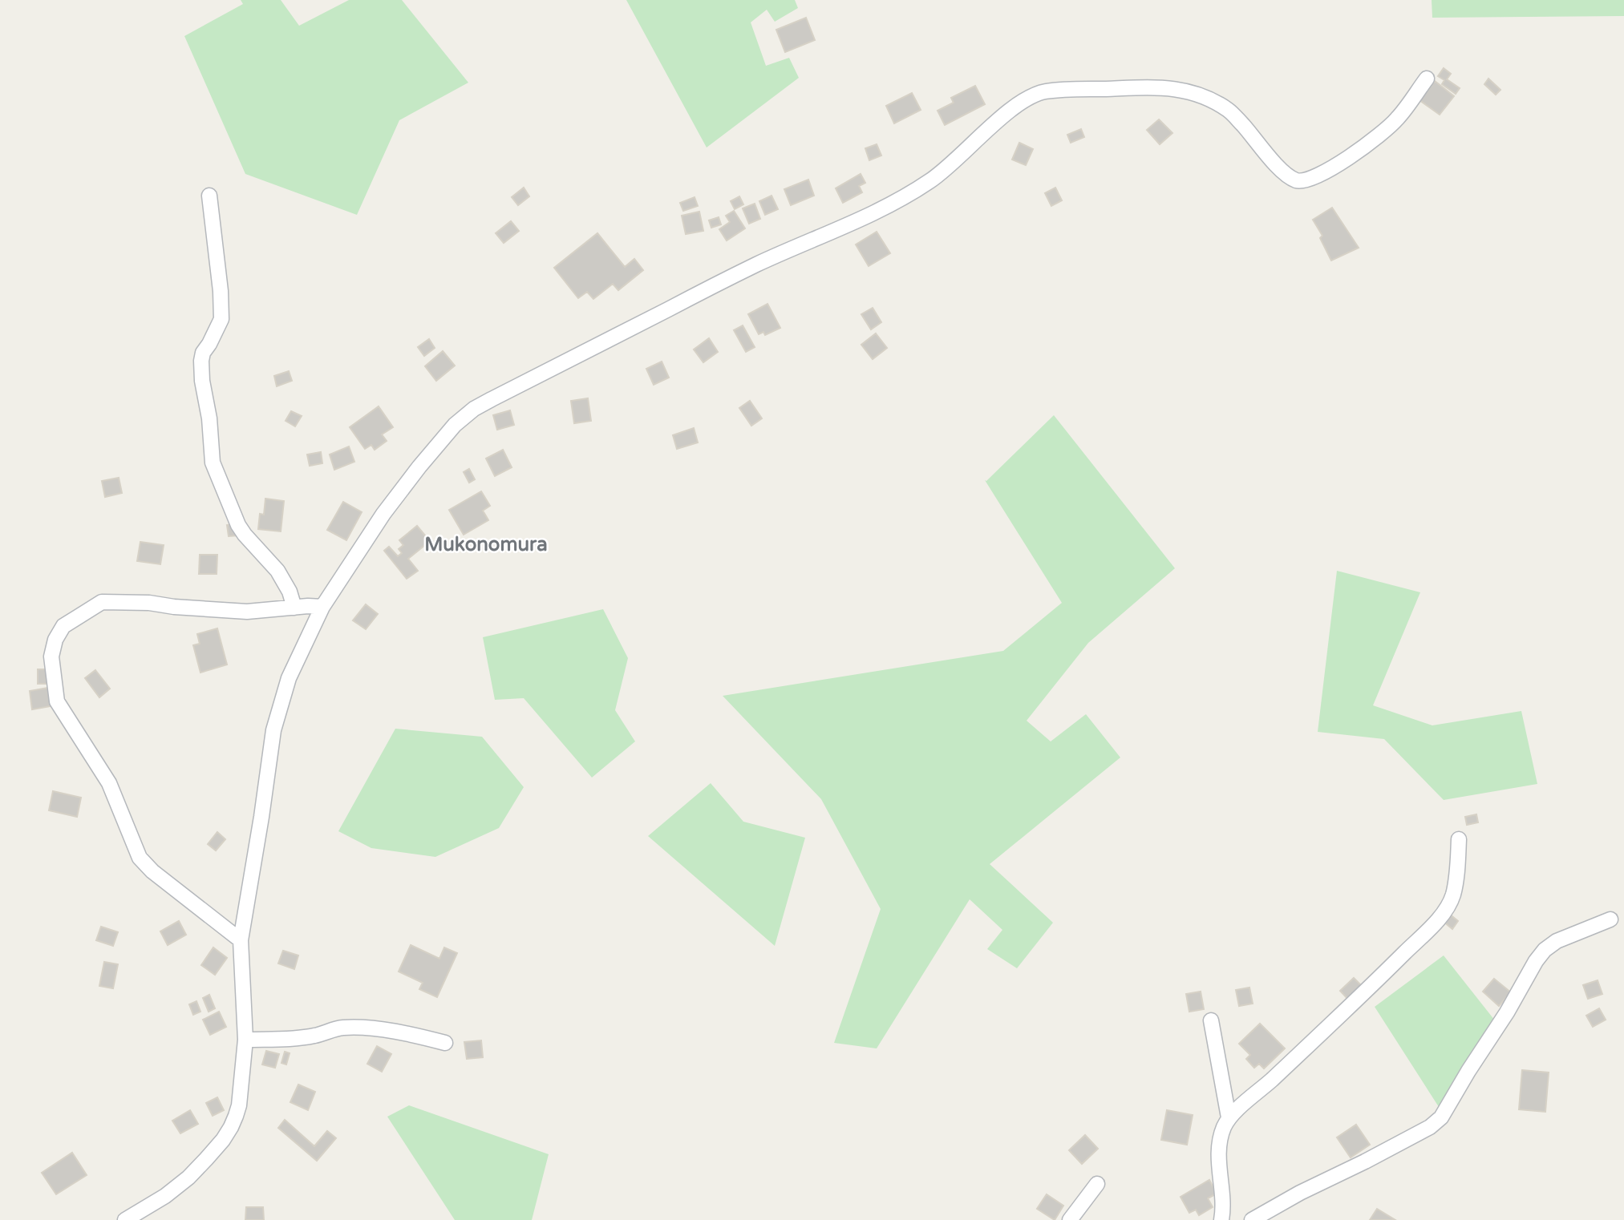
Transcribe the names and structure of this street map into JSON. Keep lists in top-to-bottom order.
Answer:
{
  "districts": ["Mukonomura"]
}
